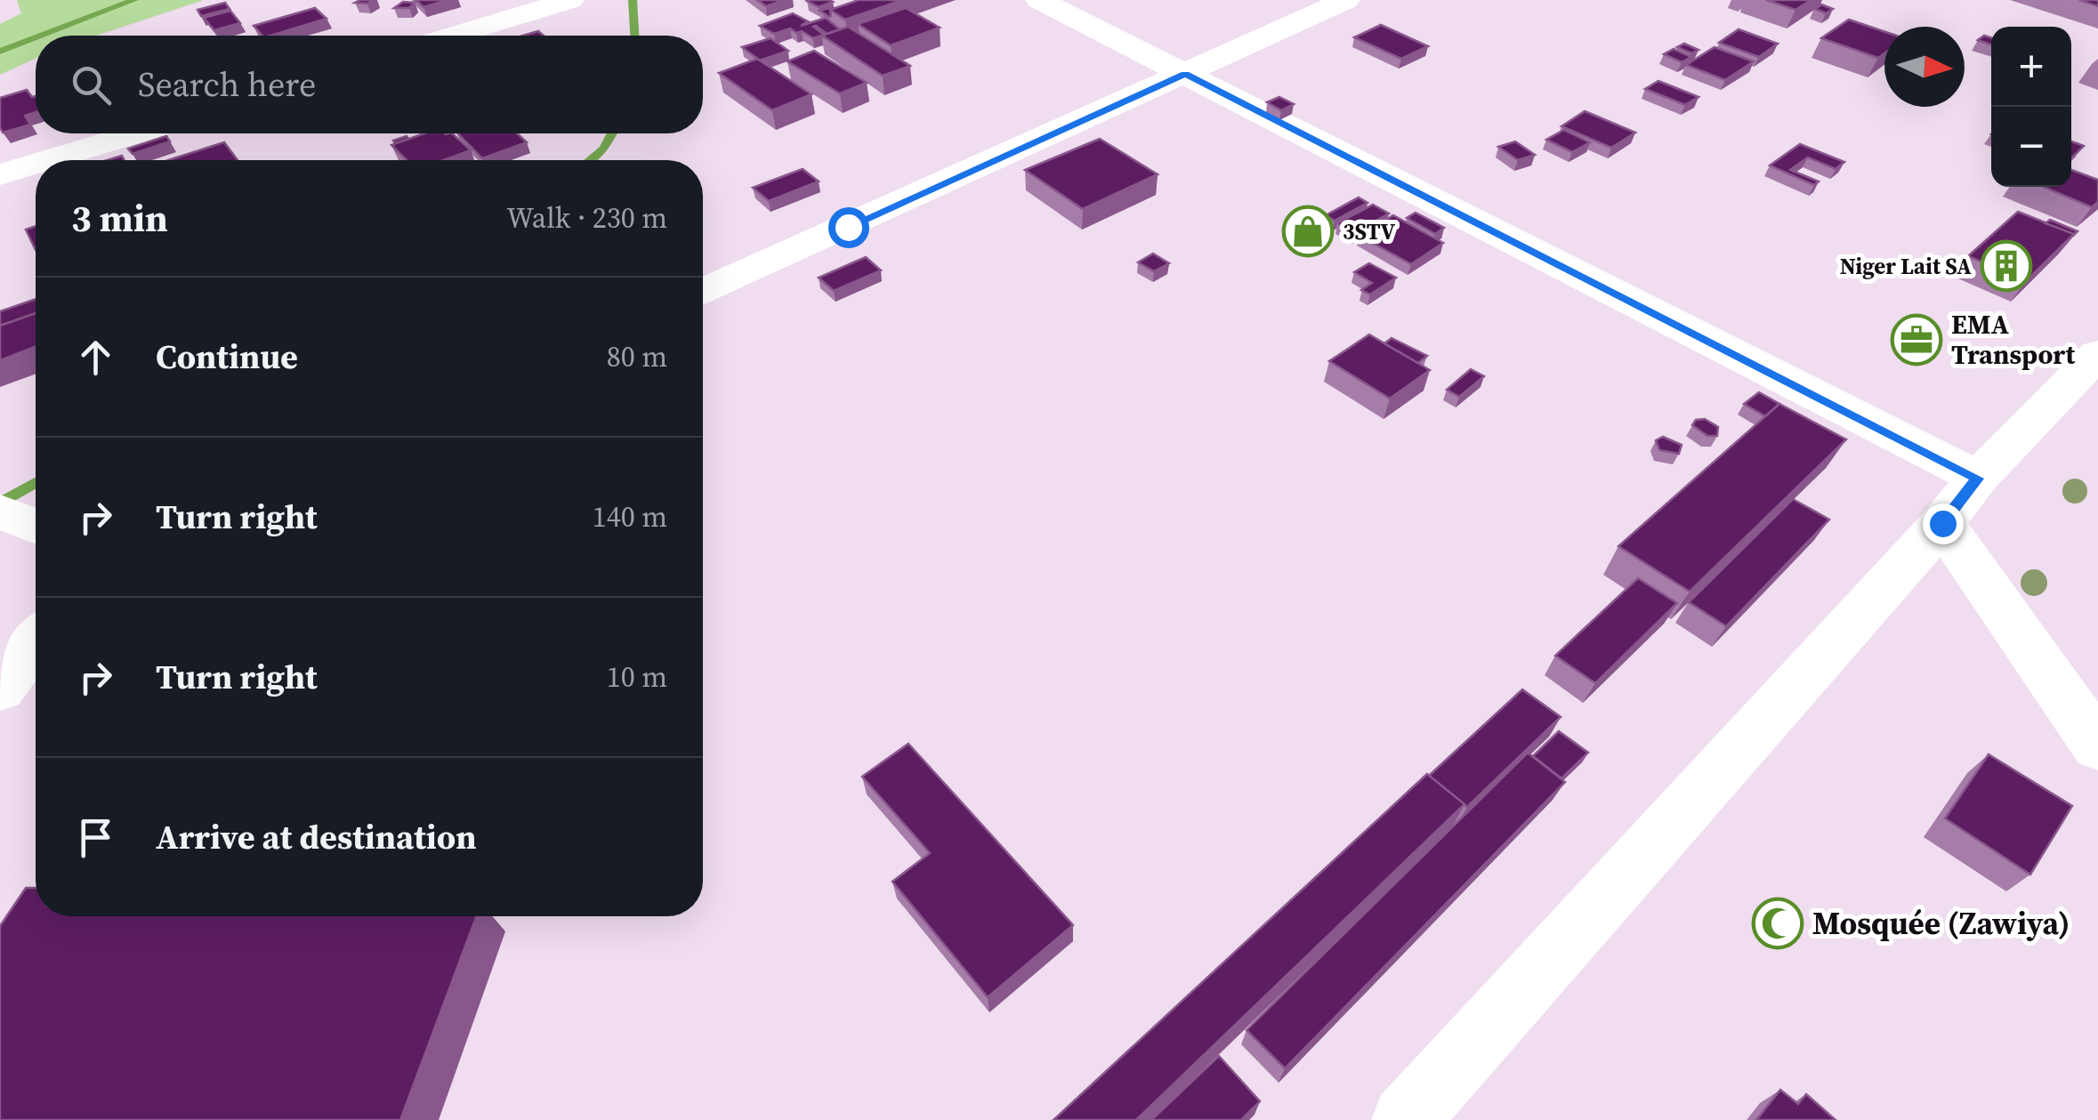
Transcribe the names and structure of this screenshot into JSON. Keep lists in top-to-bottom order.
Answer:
{
  "places": {
    "shop": ["3STV"],
    "building": ["Niger Lait SA"],
    "office": ["EMA Transport"],
    "mosque": ["Mosquée (Zawiya)"]
  },
  "north": "right",
  "page": {
    "map_buttons": ["+", "−"],
    "search": "Search here",
    "heading": ["3 min", "Walk · 230 m"],
    "list": [
      ["Continue", "80 m"],
      ["Turn right", "140 m"],
      ["Turn right", "10 m"],
      "Arrive at destination"
    ]
  }
}
